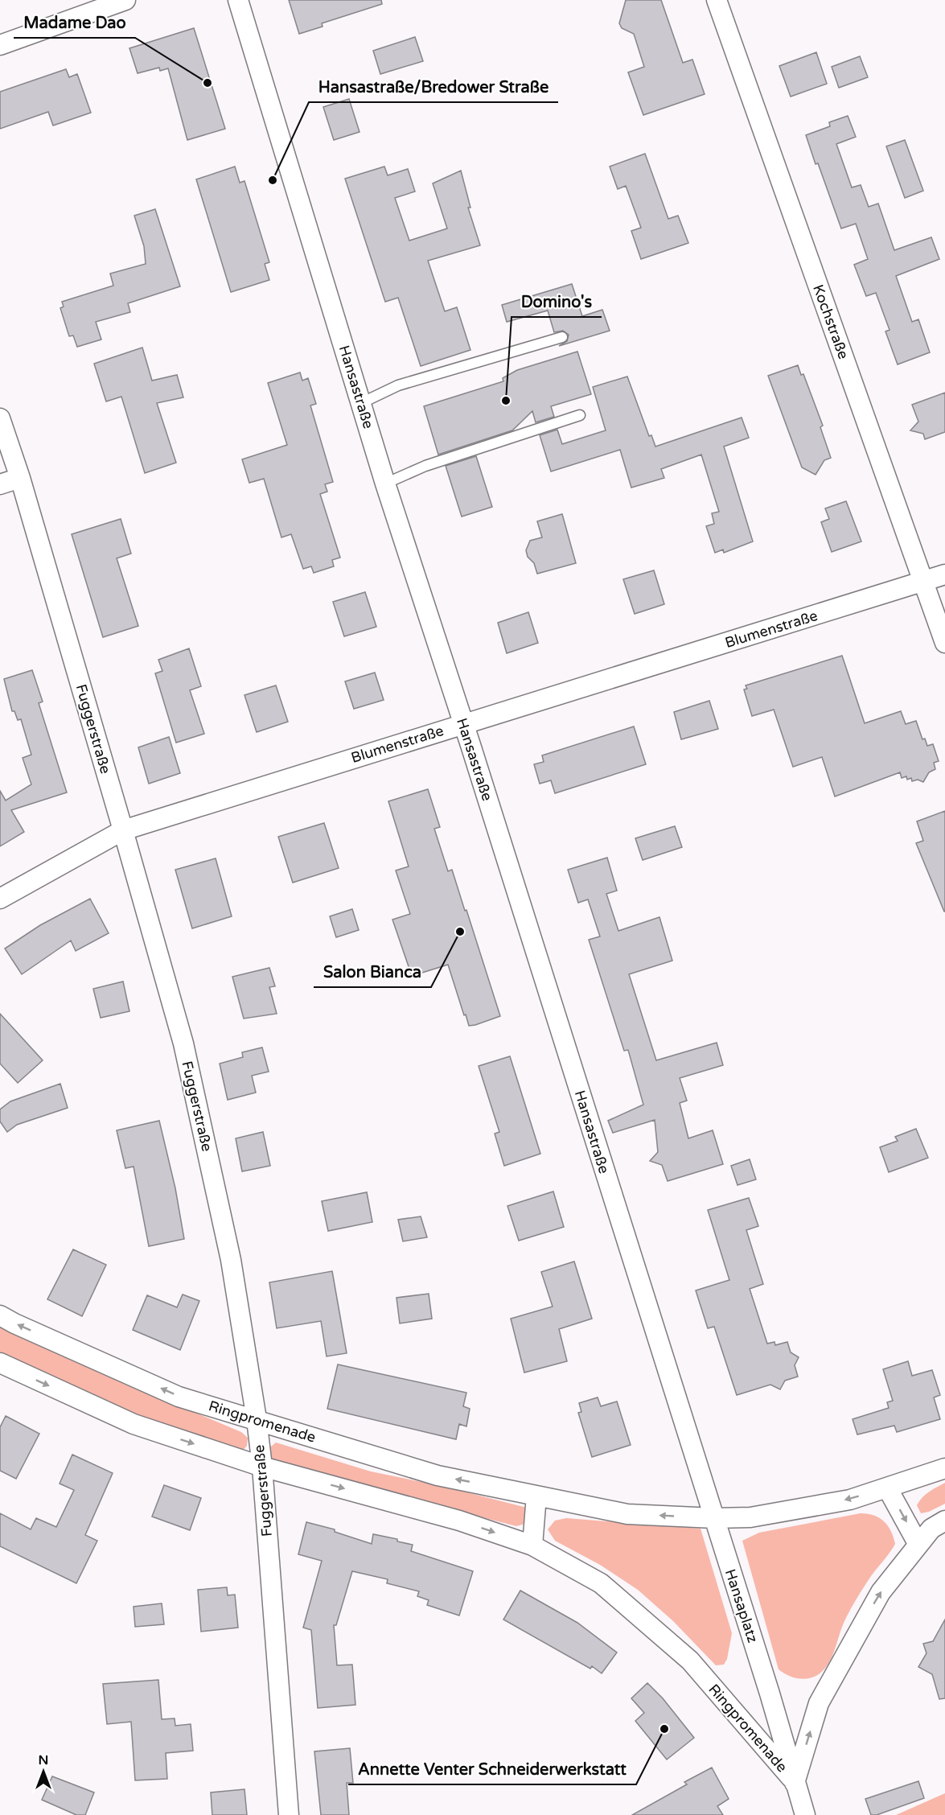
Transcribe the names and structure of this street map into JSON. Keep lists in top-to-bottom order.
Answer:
{
  "streets": {
    "street": [
      "Kochstraße",
      "Hansastraße",
      "Blumenstraße",
      "Fuggerstraße",
      "Ringpromenade",
      "Hansaplatz"
    ]
  },
  "crossings": [
    ["Kochstraße", "Blumenstraße"],
    ["Hansastraße", "Blumenstraße"],
    ["Hansastraße", "Ringpromenade"],
    ["Hansastraße", "Hansaplatz"],
    ["Blumenstraße", "Fuggerstraße"],
    ["Fuggerstraße", "Ringpromenade"],
    ["Ringpromenade", "Hansaplatz"]
  ],
  "places": [
    "Madame Dao",
    "Hansastraße/Bredower Straße",
    "Domino's",
    "Salon Bianca",
    "Annette Venter Schneiderwerkstatt"
  ],
  "north": "top"
}
